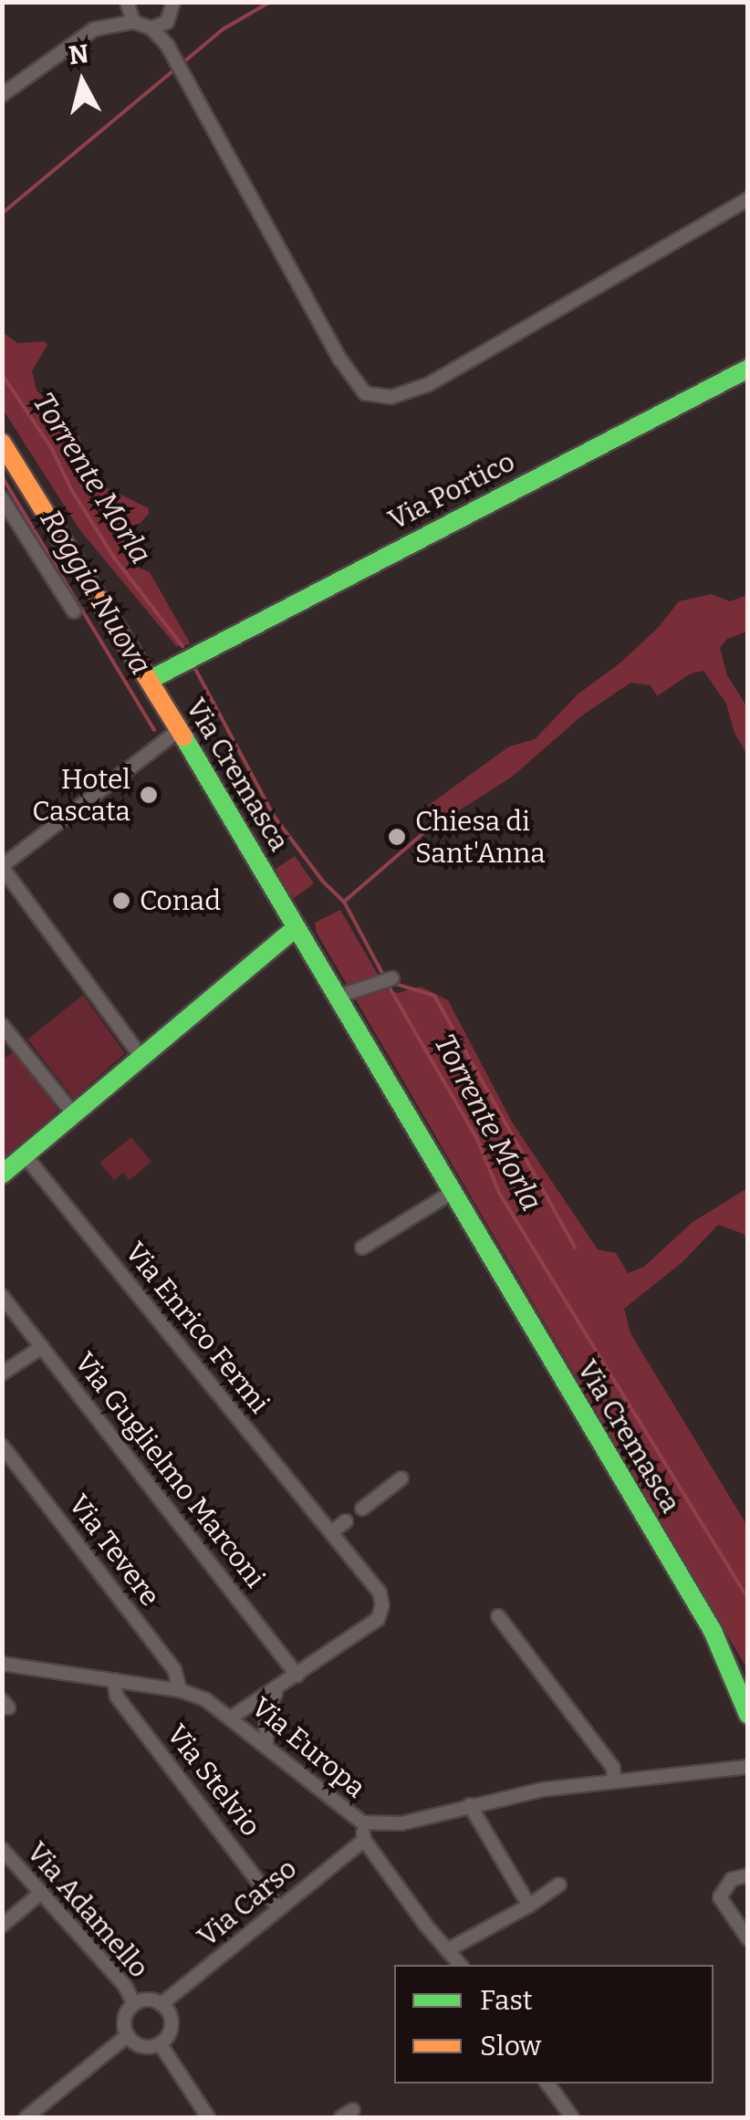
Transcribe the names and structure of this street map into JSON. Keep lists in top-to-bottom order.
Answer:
{
  "streets": {
    "main road": ["Via Portico", "Via Cremasca"],
    "street": [
      "Via Enrico Fermi",
      "Via Guglielmo Marconi",
      "Via Tevere",
      "Via Europa",
      "Via Stelvio",
      "Via Carso",
      "Via Adamello"
    ]
  },
  "crossings": [
    ["Via Portico", "Via Cremasca"],
    ["Via Enrico Fermi", "Via Guglielmo Marconi"],
    ["Via Enrico Fermi", "Via Europa"],
    ["Via Tevere", "Via Europa"],
    ["Via Europa", "Via Stelvio"],
    ["Via Stelvio", "Via Carso"],
    ["Via Carso", "Via Adamello"]
  ],
  "water": ["Torrente Morla", "Roggia Nuova"],
  "places": ["Hotel Cascata", "Chiesa di Sant'Anna", "Conad"],
  "legend": ["Fast", "Slow"],
  "north": "top"
}
